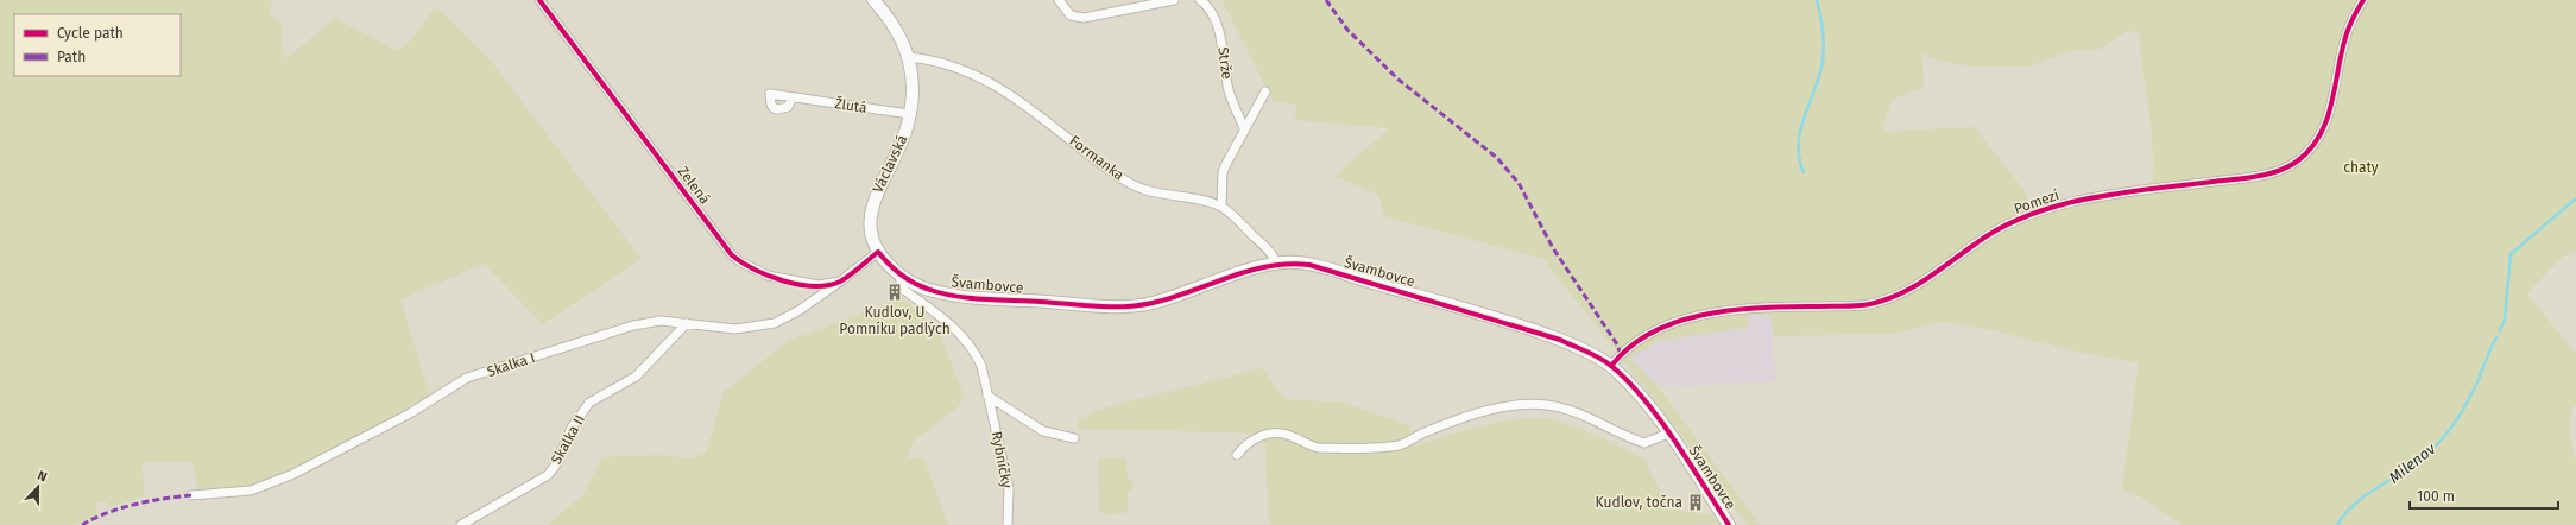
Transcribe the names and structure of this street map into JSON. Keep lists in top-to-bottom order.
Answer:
{
  "streets": {
    "street": [
      "Strže",
      "Žlutá",
      "Formanka",
      "Václavská",
      "Zelená",
      "Pomezí",
      "Švambovce",
      "Skalka I",
      "Skalka II",
      "Rybníčky"
    ]
  },
  "crossings": [
    ["Žlutá", "Václavská"],
    ["Formanka", "Václavská"],
    ["Václavská", "Zelená"],
    ["Václavská", "Švambovce"],
    ["Zelená", "Švambovce"],
    ["Zelená", "Skalka I"],
    ["Pomezí", "Švambovce"],
    ["Švambovce", "Rybníčky"],
    ["Skalka I", "Skalka II"]
  ],
  "water": ["Milenov"],
  "parks": ["chaty"],
  "places": {
    "building": ["Kudlov, U Pomníku padlých", "Kudlov, točna"]
  },
  "legend": ["Cycle path", "Path"],
  "scale_bar": "100 m",
  "north": "top"
}
